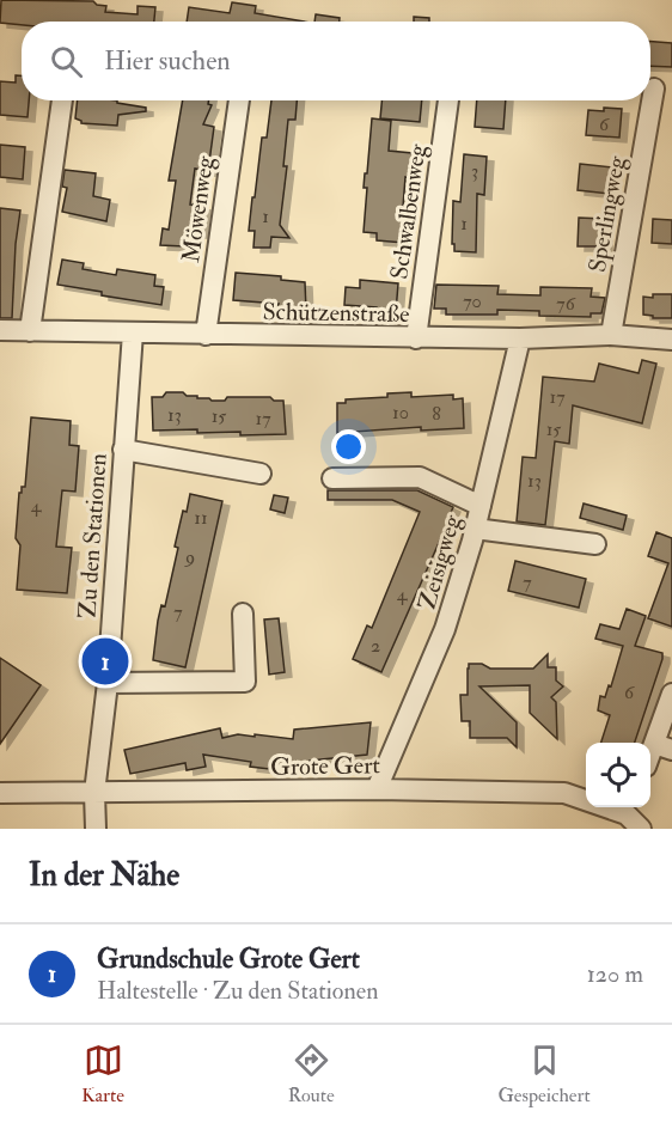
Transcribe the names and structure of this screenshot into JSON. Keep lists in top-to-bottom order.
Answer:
{
  "streets": {
    "street": [
      "Möwenweg",
      "Schwalbenweg",
      "Sperlingweg",
      "Schützenstraße",
      "Zu den Stationen",
      "Zeisigweg",
      "Grote Gert"
    ]
  },
  "crossings": [
    ["Möwenweg", "Schützenstraße"],
    ["Schwalbenweg", "Schützenstraße"],
    ["Sperlingweg", "Schützenstraße"],
    ["Schützenstraße", "Zu den Stationen"],
    ["Schützenstraße", "Zeisigweg"],
    ["Zu den Stationen", "Grote Gert"],
    ["Zeisigweg", "Grote Gert"]
  ],
  "house_numbers": [
    "6",
    "3",
    "1",
    "1",
    "70",
    "76",
    "17",
    "10",
    "8",
    "13",
    "15",
    "17",
    "15",
    "13",
    "4",
    "11",
    "9",
    "7",
    "4",
    "7",
    "2",
    "6"
  ],
  "page": {
    "search": "Hier suchen",
    "pins": "1",
    "heading": "In der Nähe",
    "list": [
      {
        "mark": "1",
        "name": "Grundschule Grote Gert",
        "note": "Haltestelle · Zu den Stationen",
        "value": "120 m"
      }
    ],
    "nav": ["Karte", "Route", "Gespeichert"]
  }
}
